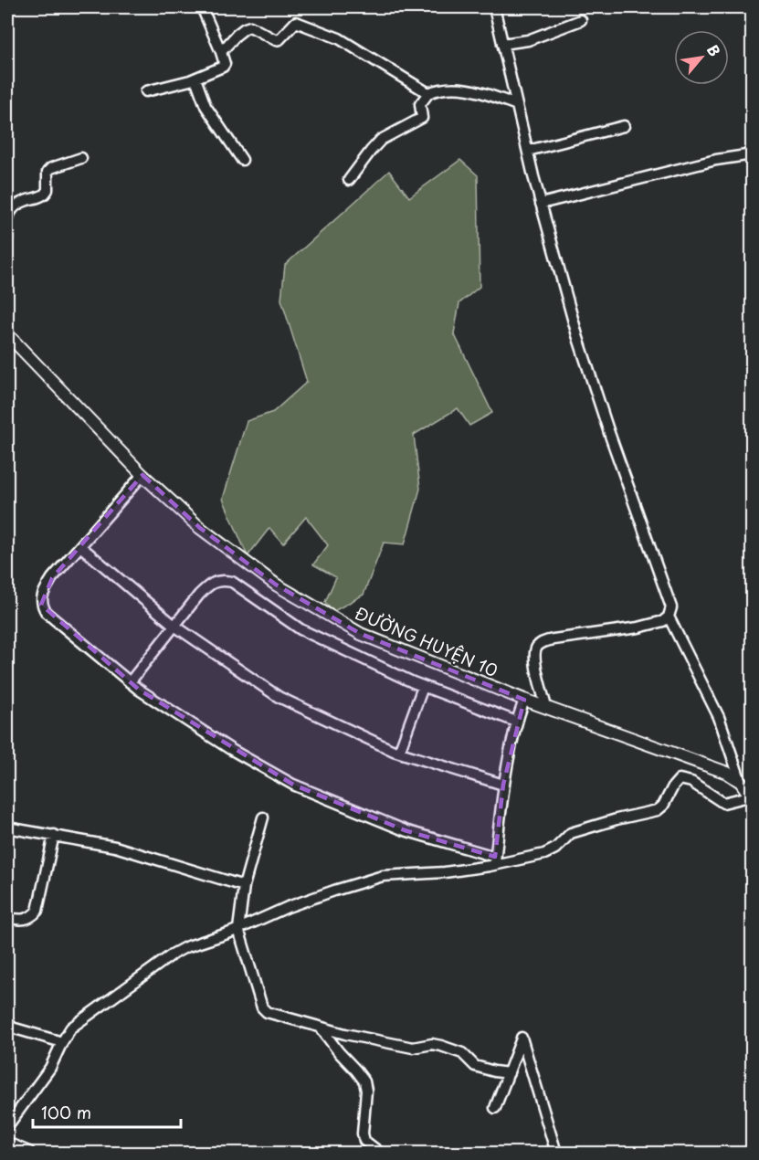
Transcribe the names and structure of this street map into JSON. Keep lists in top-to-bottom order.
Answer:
{
  "streets": {
    "street": ["ĐƯỜNG HUYỆN 10"]
  },
  "scale_bar": "100 m",
  "north": "top right"
}
